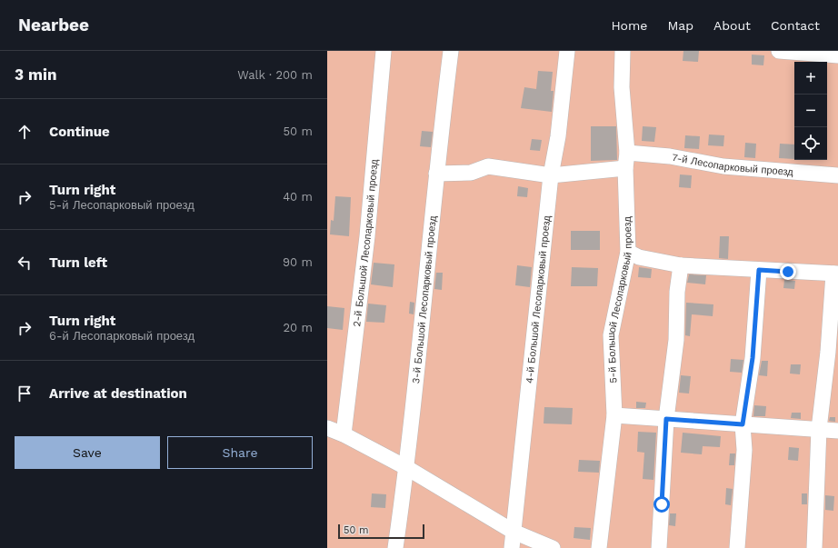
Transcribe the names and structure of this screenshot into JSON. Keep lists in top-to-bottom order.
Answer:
{
  "streets": {
    "street": [
      "7-й Лесопарковый проезд",
      "2-й Большой Лесопарковый проезд",
      "4-й Большой Лесопарковый проезд",
      "3-й Большой Лесопарковый проезд",
      "5-й Большой Лесопарковый проезд"
    ]
  },
  "crossings": [
    ["7-й Лесопарковый проезд", "4-й Большой Лесопарковый проезд"],
    ["7-й Лесопарковый проезд", "3-й Большой Лесопарковый проезд"],
    ["7-й Лесопарковый проезд", "5-й Большой Лесопарковый проезд"]
  ],
  "scale_bar": "50 m",
  "page": {
    "header": "Nearbee",
    "nav": [
      "Home",
      "Map",
      "About",
      "Contact"
    ],
    "heading": ["3 min", "Walk · 200 m"],
    "map_buttons": ["+", "−"],
    "list": [
      ["Continue", "50 m"],
      ["Turn right", "5-й Лесопарковый проезд", "40 m"],
      ["Turn left", "90 m"],
      ["Turn right", "6-й Лесопарковый проезд", "20 m"],
      "Arrive at destination"
    ],
    "buttons": ["Save", "Share"],
    "scale": "50 m"
  }
}
